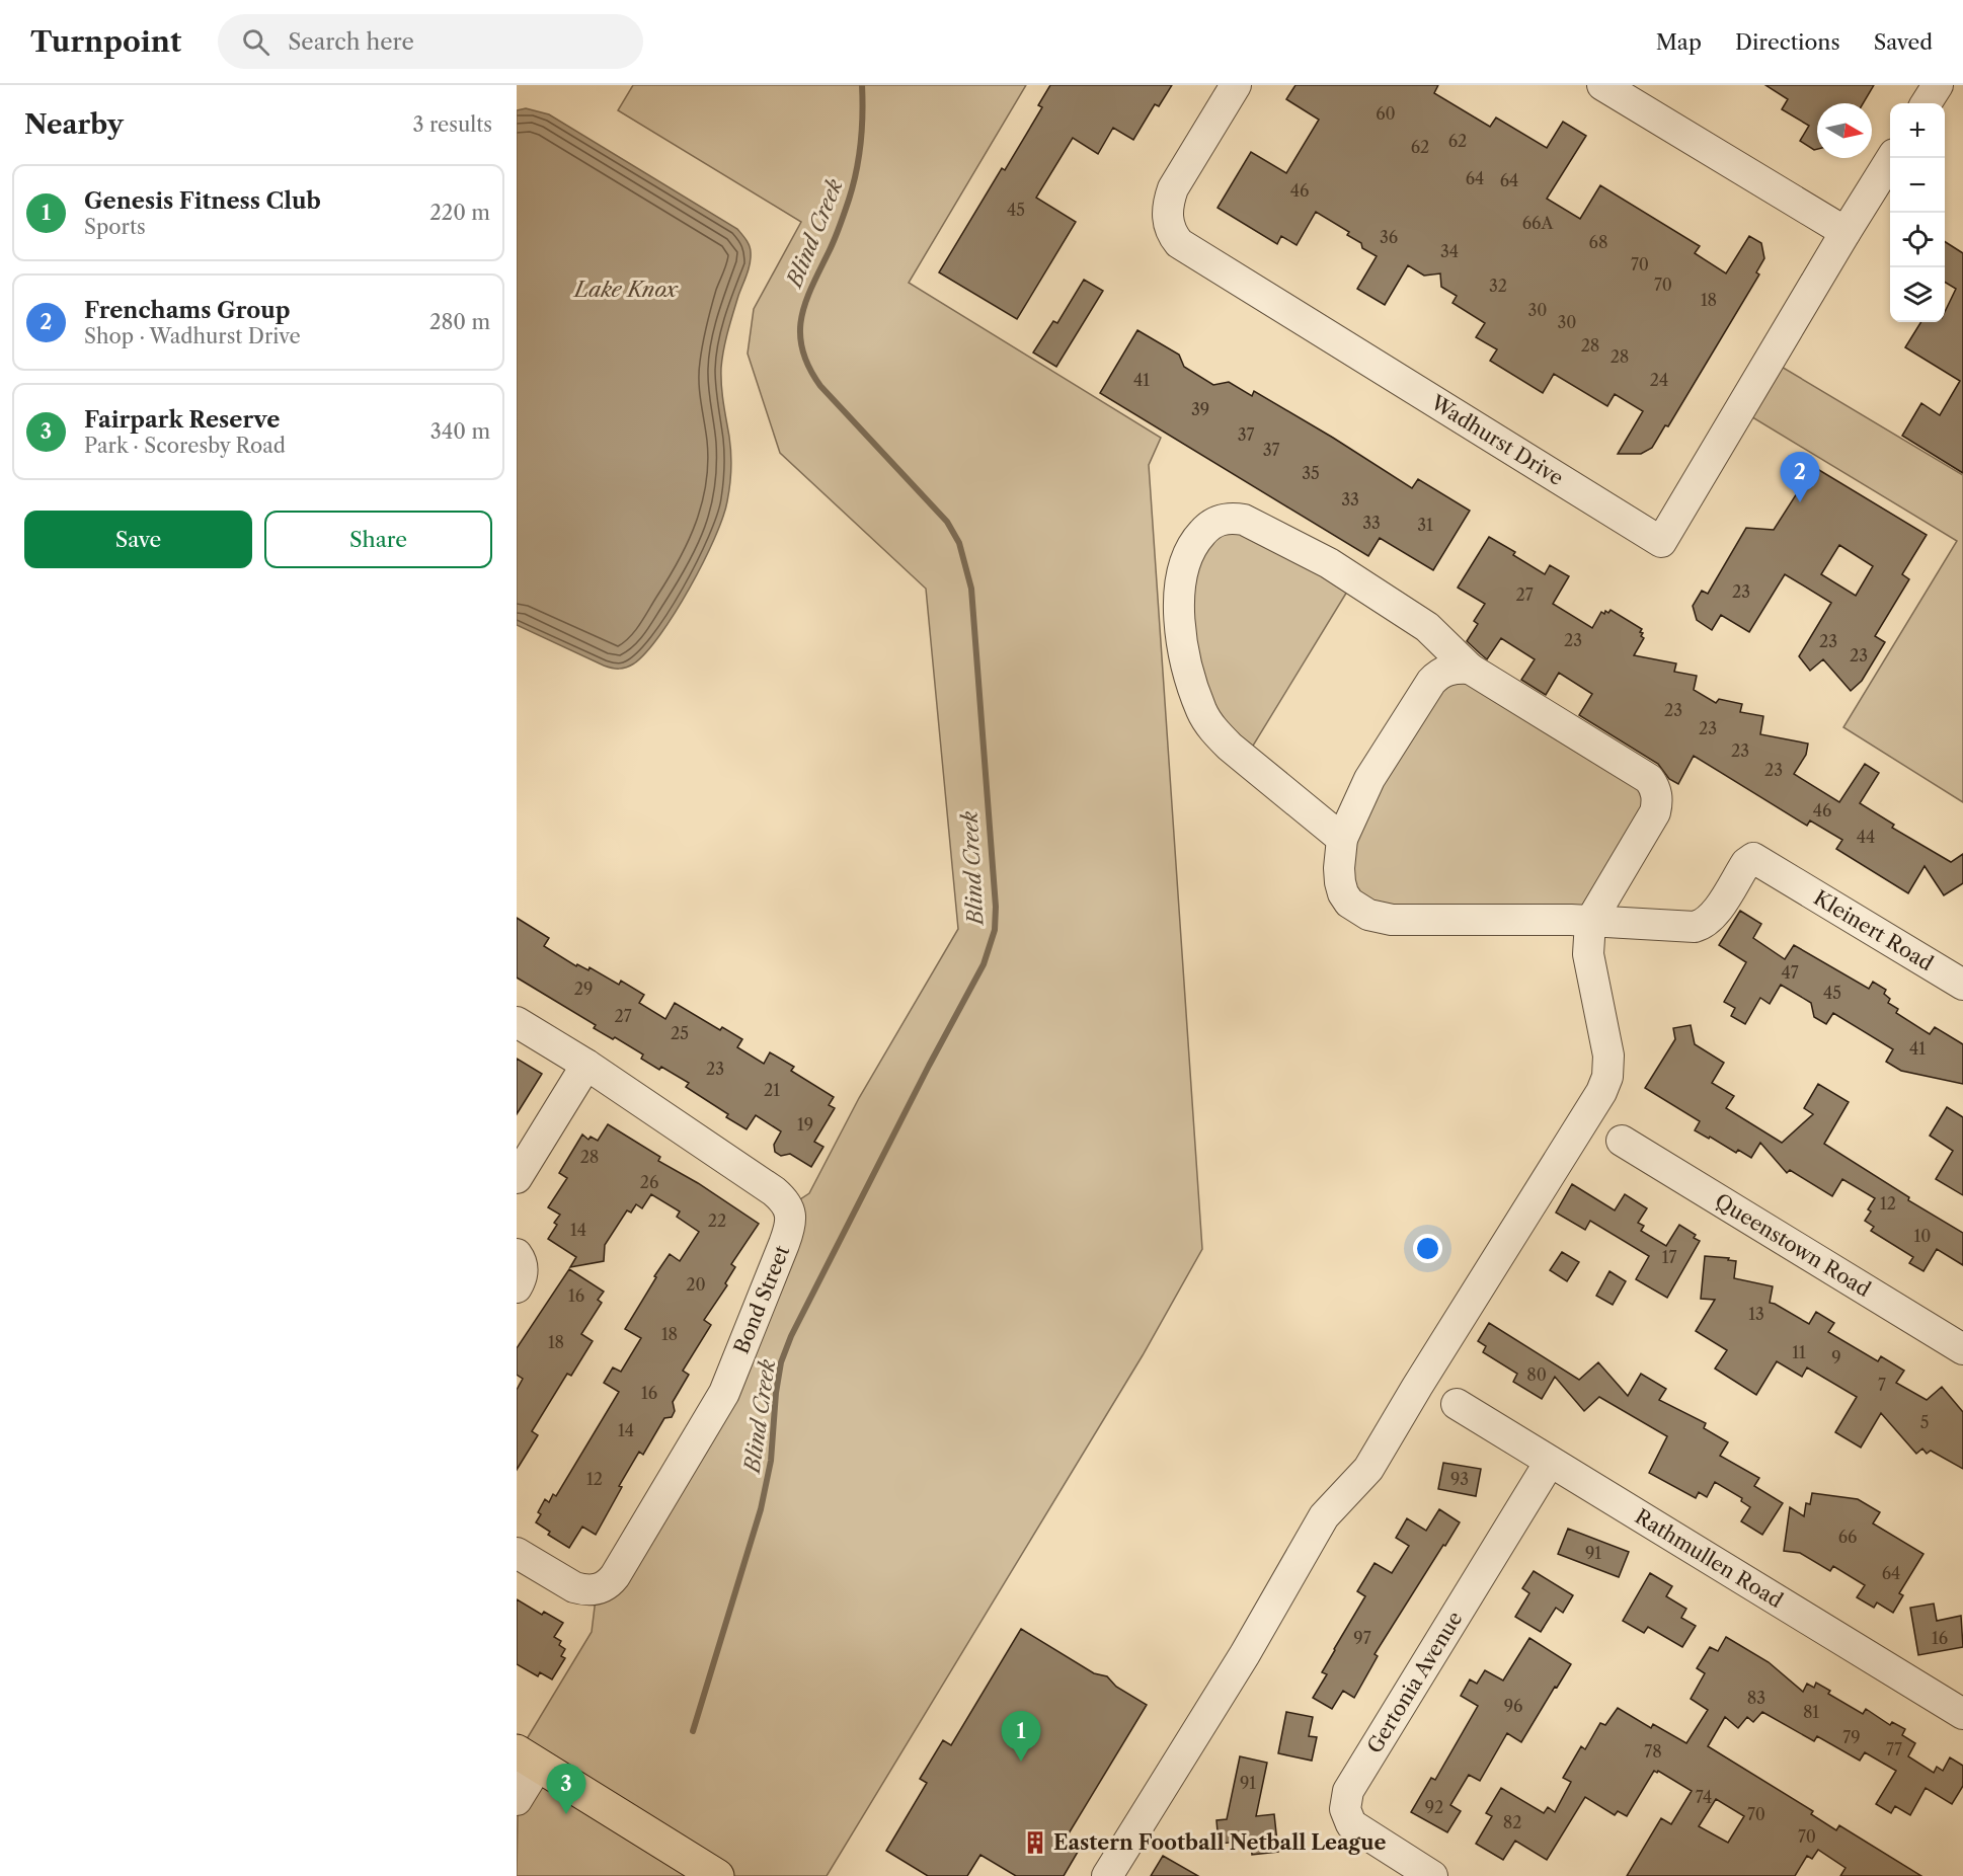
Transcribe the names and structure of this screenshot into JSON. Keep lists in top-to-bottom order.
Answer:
{
  "streets": {
    "street": [
      "Wadhurst Drive",
      "Kleinert Road",
      "Queenstown Road",
      "Bond Street",
      "Rathmullen Road",
      "Gertonia Avenue"
    ]
  },
  "crossings": [
    ["Rathmullen Road", "Gertonia Avenue"]
  ],
  "water": ["Blind Creek", "Lake Knox"],
  "places": {
    "building": ["Eastern Football Netball League"]
  },
  "house_numbers": [
    "60",
    "62",
    "62",
    "64",
    "64",
    "46",
    "45",
    "66A",
    "36",
    "68",
    "34",
    "70",
    "70",
    "32",
    "18",
    "30",
    "30",
    "28",
    "28",
    "41",
    "24",
    "39",
    "37",
    "37",
    "35",
    "33",
    "33",
    "31",
    "23",
    "27",
    "23",
    "23",
    "23",
    "23",
    "23",
    "23",
    "23",
    "46",
    "44",
    "47",
    "29",
    "45",
    "27",
    "25",
    "41",
    "23",
    "21",
    "19",
    "28",
    "26",
    "12",
    "22",
    "14",
    "10",
    "17",
    "20",
    "16",
    "13",
    "18",
    "18",
    "11",
    "9",
    "80",
    "7",
    "16",
    "5",
    "14",
    "12",
    "93",
    "66",
    "91",
    "64",
    "97",
    "16",
    "83",
    "96",
    "81",
    "79",
    "77",
    "78",
    "91",
    "74",
    "92",
    "70",
    "82",
    "70"
  ],
  "north": "right",
  "page": {
    "header": "Turnpoint",
    "search": "Search here",
    "nav": ["Map", "Directions", "Saved"],
    "heading": ["Nearby", "3 results"],
    "map_buttons": ["+", "−"],
    "list": [
      {
        "mark": "1",
        "name": "Genesis Fitness Club",
        "note": "Sports",
        "value": "220 m"
      },
      {
        "mark": "2",
        "name": "Frenchams Group",
        "note": "Shop · Wadhurst Drive",
        "value": "280 m"
      },
      {
        "mark": "3",
        "name": "Fairpark Reserve",
        "note": "Park · Scoresby Road",
        "value": "340 m"
      }
    ],
    "pins": ["2", "1", "3"],
    "buttons": ["Save", "Share"]
  }
}
